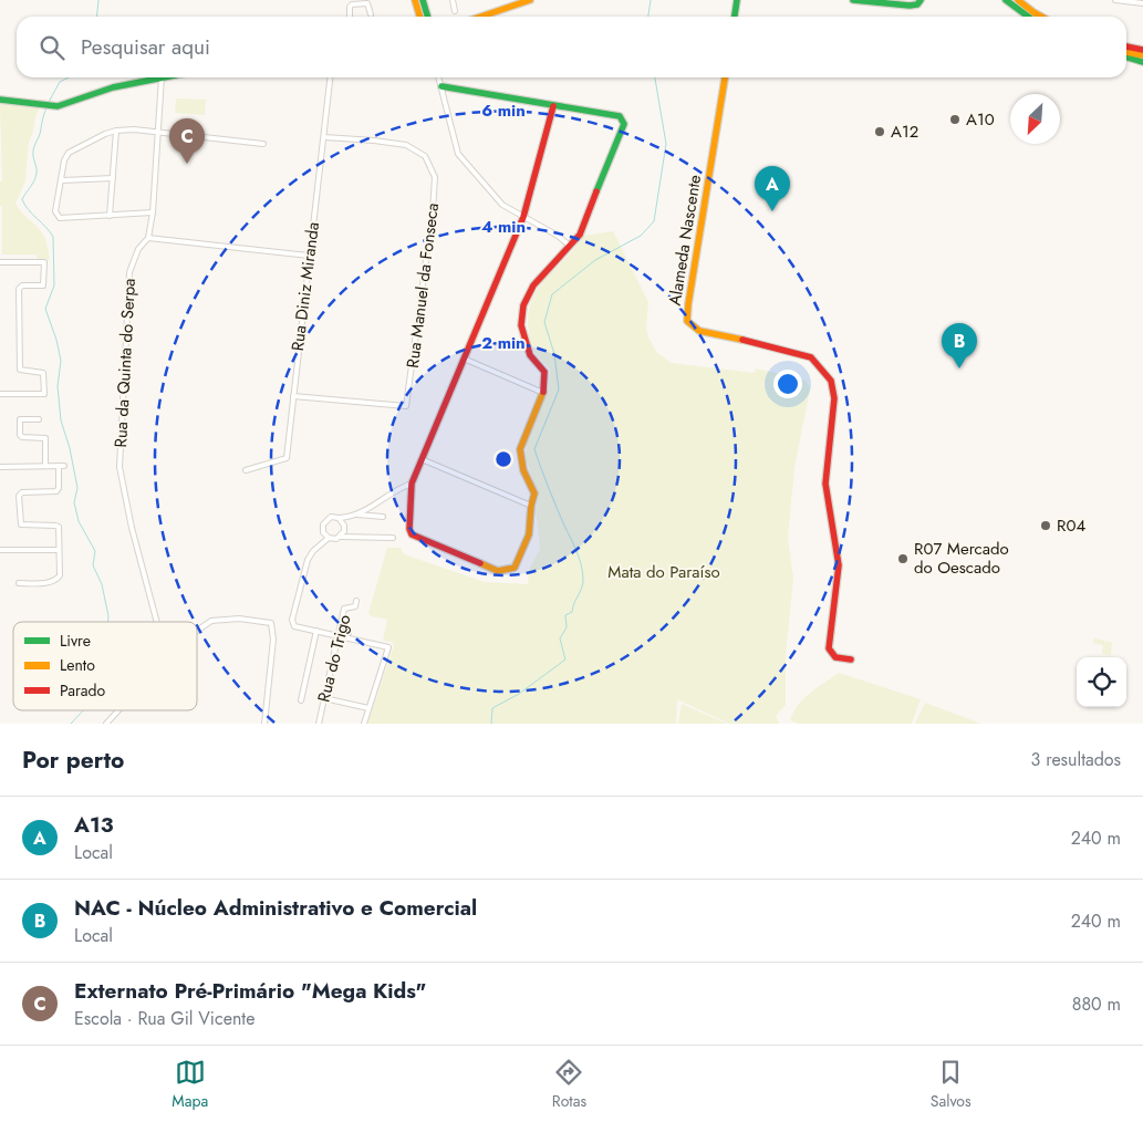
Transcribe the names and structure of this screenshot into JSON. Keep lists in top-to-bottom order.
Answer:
{
  "streets": {
    "main road": ["Alameda Nascente"],
    "street": [
      "Rua Manuel da Fonseca",
      "Rua Diniz Miranda",
      "Rua da Quinta do Serpa",
      "Rua do Trigo"
    ]
  },
  "crossings": [
    ["Rua Manuel da Fonseca", "Rua Diniz Miranda"]
  ],
  "parks": ["Mata do Paraíso"],
  "places": [
    "A10",
    "A12",
    "R04",
    "R07 Mercado do Oescado"
  ],
  "legend": ["Livre", "Lento", "Parado"],
  "north": "bottom left",
  "page": {
    "search": "Pesquisar aqui",
    "pins": ["C", "A", "B"],
    "heading": ["Por perto", "3 resultados"],
    "list": [
      {
        "mark": "A",
        "name": "A13",
        "note": "Local",
        "value": "240 m"
      },
      {
        "mark": "B",
        "name": "NAC - Núcleo Administrativo e Comercial",
        "note": "Local",
        "value": "240 m"
      },
      {
        "mark": "C",
        "name": "Externato Pré-Primário \"Mega Kids\"",
        "note": "Escola · Rua Gil Vicente",
        "value": "880 m"
      }
    ],
    "nav": ["Mapa", "Rotas", "Salvos"]
  },
  "rings": ["6 min", "4 min", "2 min"]
}
